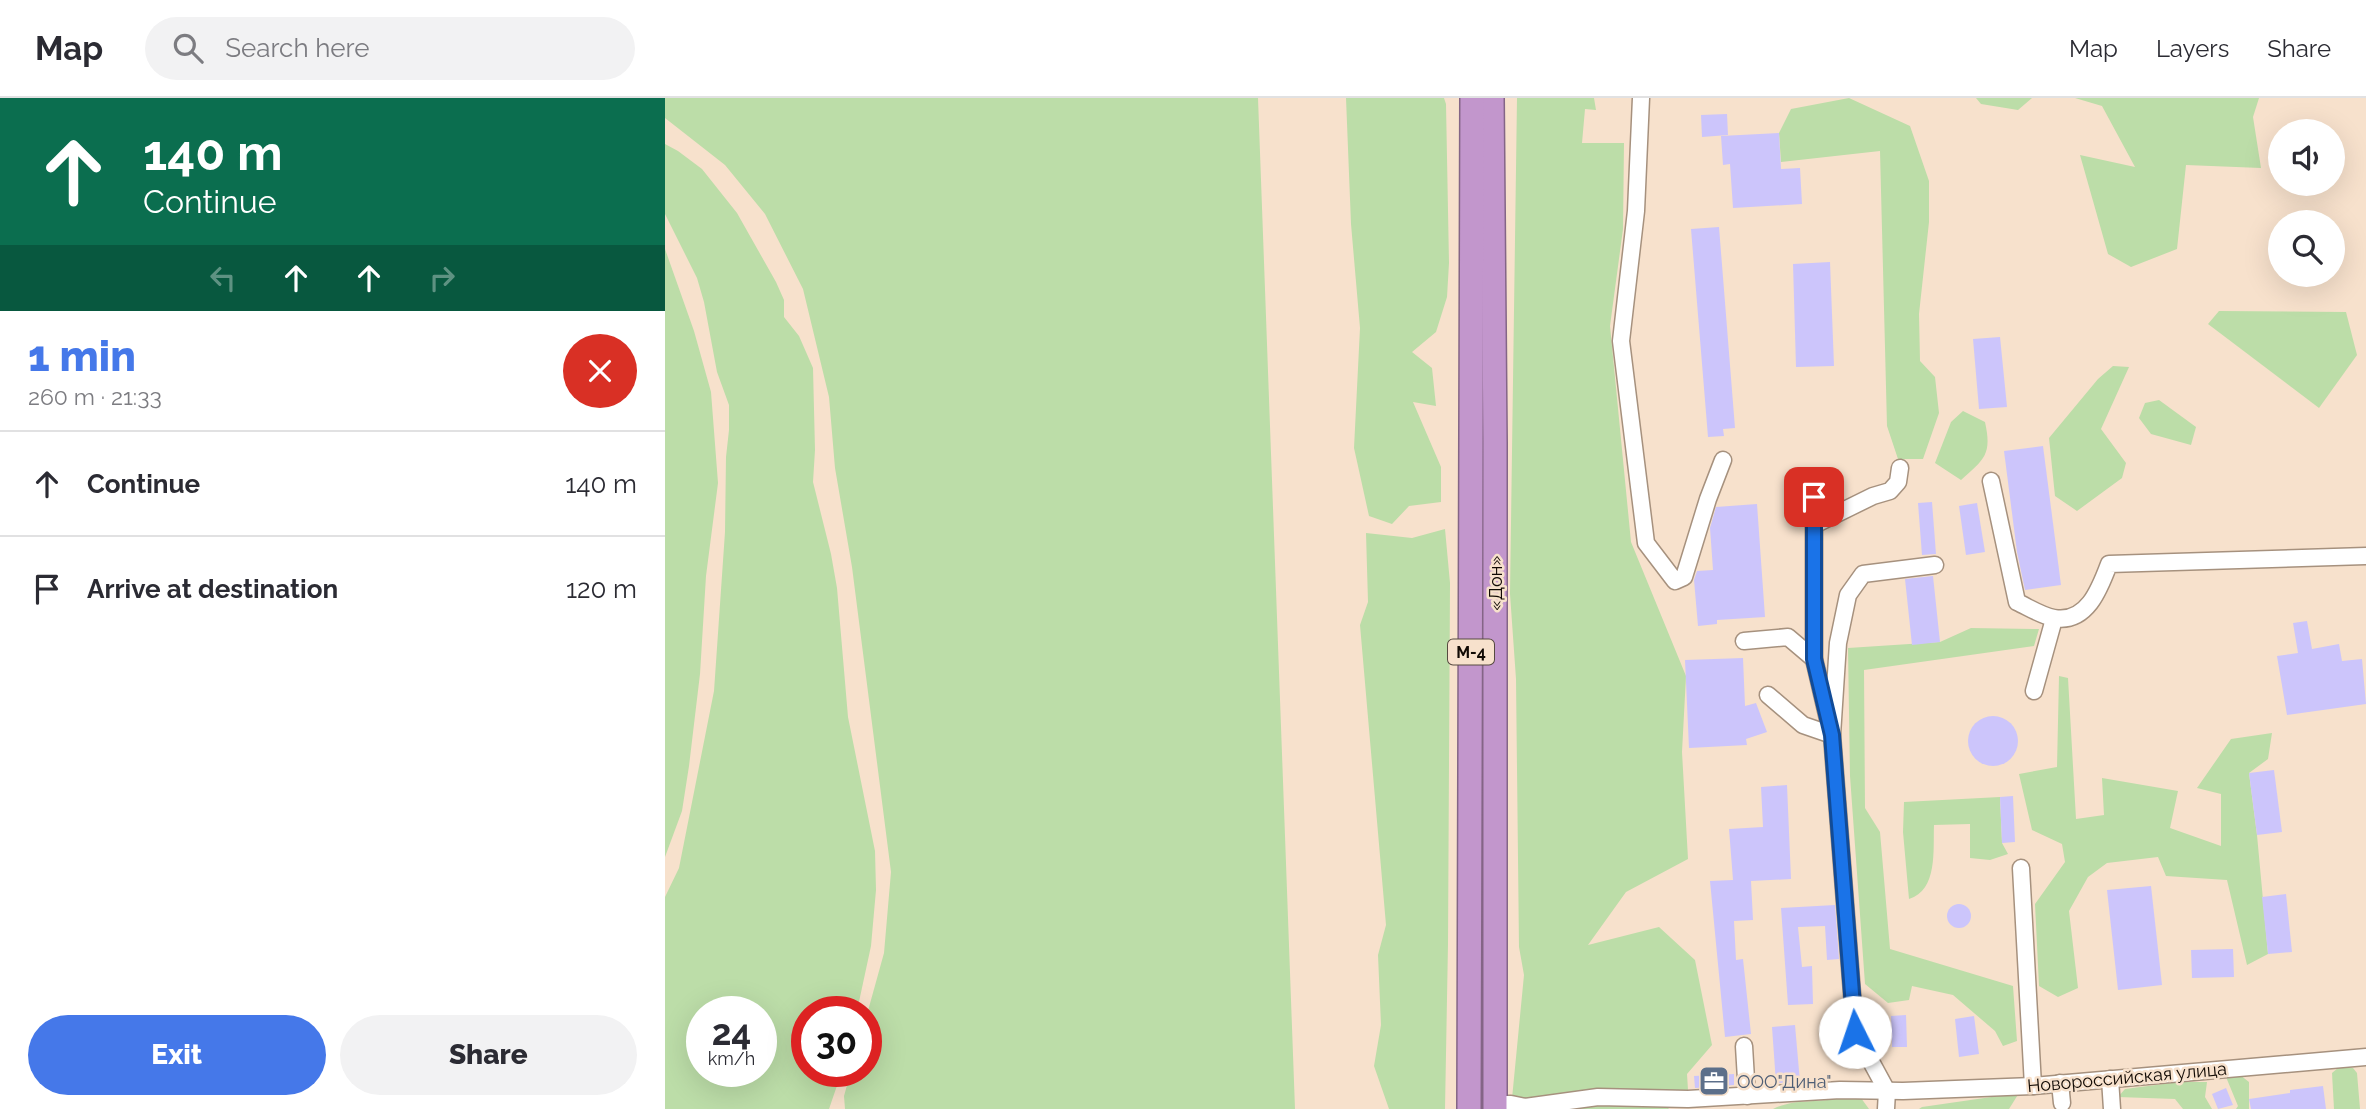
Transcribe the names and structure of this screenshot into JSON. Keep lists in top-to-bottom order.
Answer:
{
  "streets": {
    "highway": ["«Дон»", "М-4"],
    "street": ["Новороссийская улица"]
  },
  "crossings": [
    ["«Дон»", "Новороссийская улица"]
  ],
  "places": {
    "office": ["ООО\"Дина\""]
  },
  "page": {
    "header": "Map",
    "search": "Search here",
    "nav": ["Map", "Layers", "Share"],
    "turn": ["140 m", "Continue"],
    "heading": ["1 min", "260 m · 21:33"],
    "list": [
      {
        "name": "Continue",
        "value": "140 m"
      },
      {
        "name": "Arrive at destination",
        "value": "120 m"
      }
    ],
    "speed": "24 km/h",
    "limit": "30",
    "buttons": ["Exit", "Share"]
  }
}
